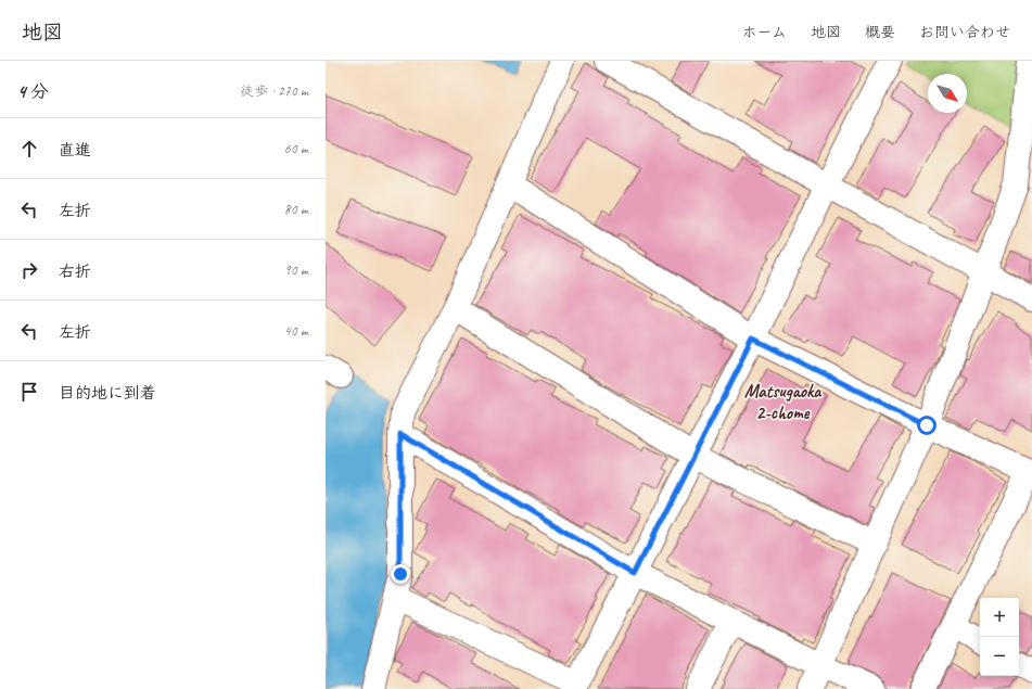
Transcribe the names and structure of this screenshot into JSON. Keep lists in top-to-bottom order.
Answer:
{
  "districts": ["Matsugaoka 2-chome"],
  "north": "bottom right",
  "page": {
    "header": "地図",
    "nav": [
      "ホーム",
      "地図",
      "概要",
      "お問い合わせ"
    ],
    "heading": ["4 分", "徒歩 · 270 m"],
    "list": [
      ["直進", "60 m"],
      ["左折", "80 m"],
      ["右折", "90 m"],
      ["左折", "40 m"],
      "目的地に到着"
    ],
    "map_buttons": ["+", "−"]
  }
}
